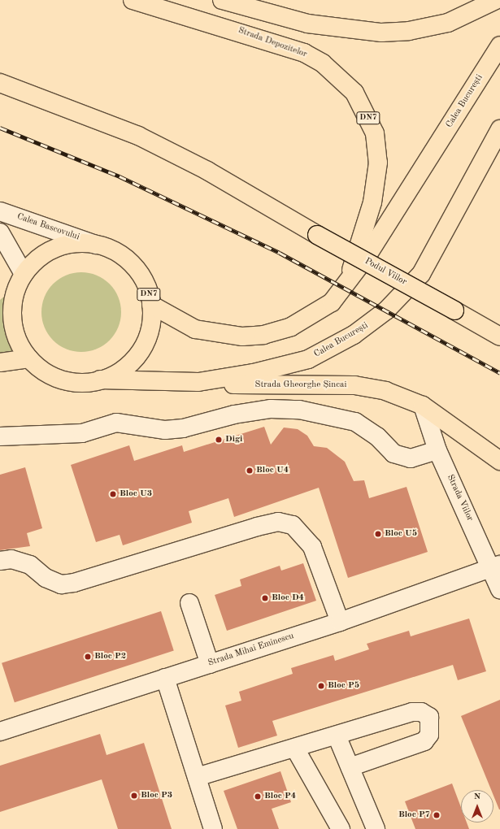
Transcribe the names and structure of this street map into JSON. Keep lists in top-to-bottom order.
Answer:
{
  "streets": {
    "main road": [
      "Strada Depozitelor",
      "Calea București",
      "DN7",
      "Podul Viilor",
      "Strada Gheorghe Șincai"
    ],
    "street": ["Calea Bascovului", "Strada Viilor", "Strada Mihai Eminescu"]
  },
  "crossings": [
    ["Strada Depozitelor", "Calea București"],
    ["Calea București", "DN7"],
    ["Calea București", "Strada Gheorghe Șincai"],
    ["DN7", "Calea Bascovului"],
    ["Strada Gheorghe Șincai", "Strada Viilor"],
    ["Strada Viilor", "Strada Mihai Eminescu"]
  ],
  "places": [
    "Digi",
    "Bloc U4",
    "Bloc U3",
    "Bloc U5",
    "Bloc D4",
    "Bloc P2",
    "Bloc P5",
    "Bloc P3",
    "Bloc P4",
    "Bloc P7"
  ],
  "north": "top"
}
